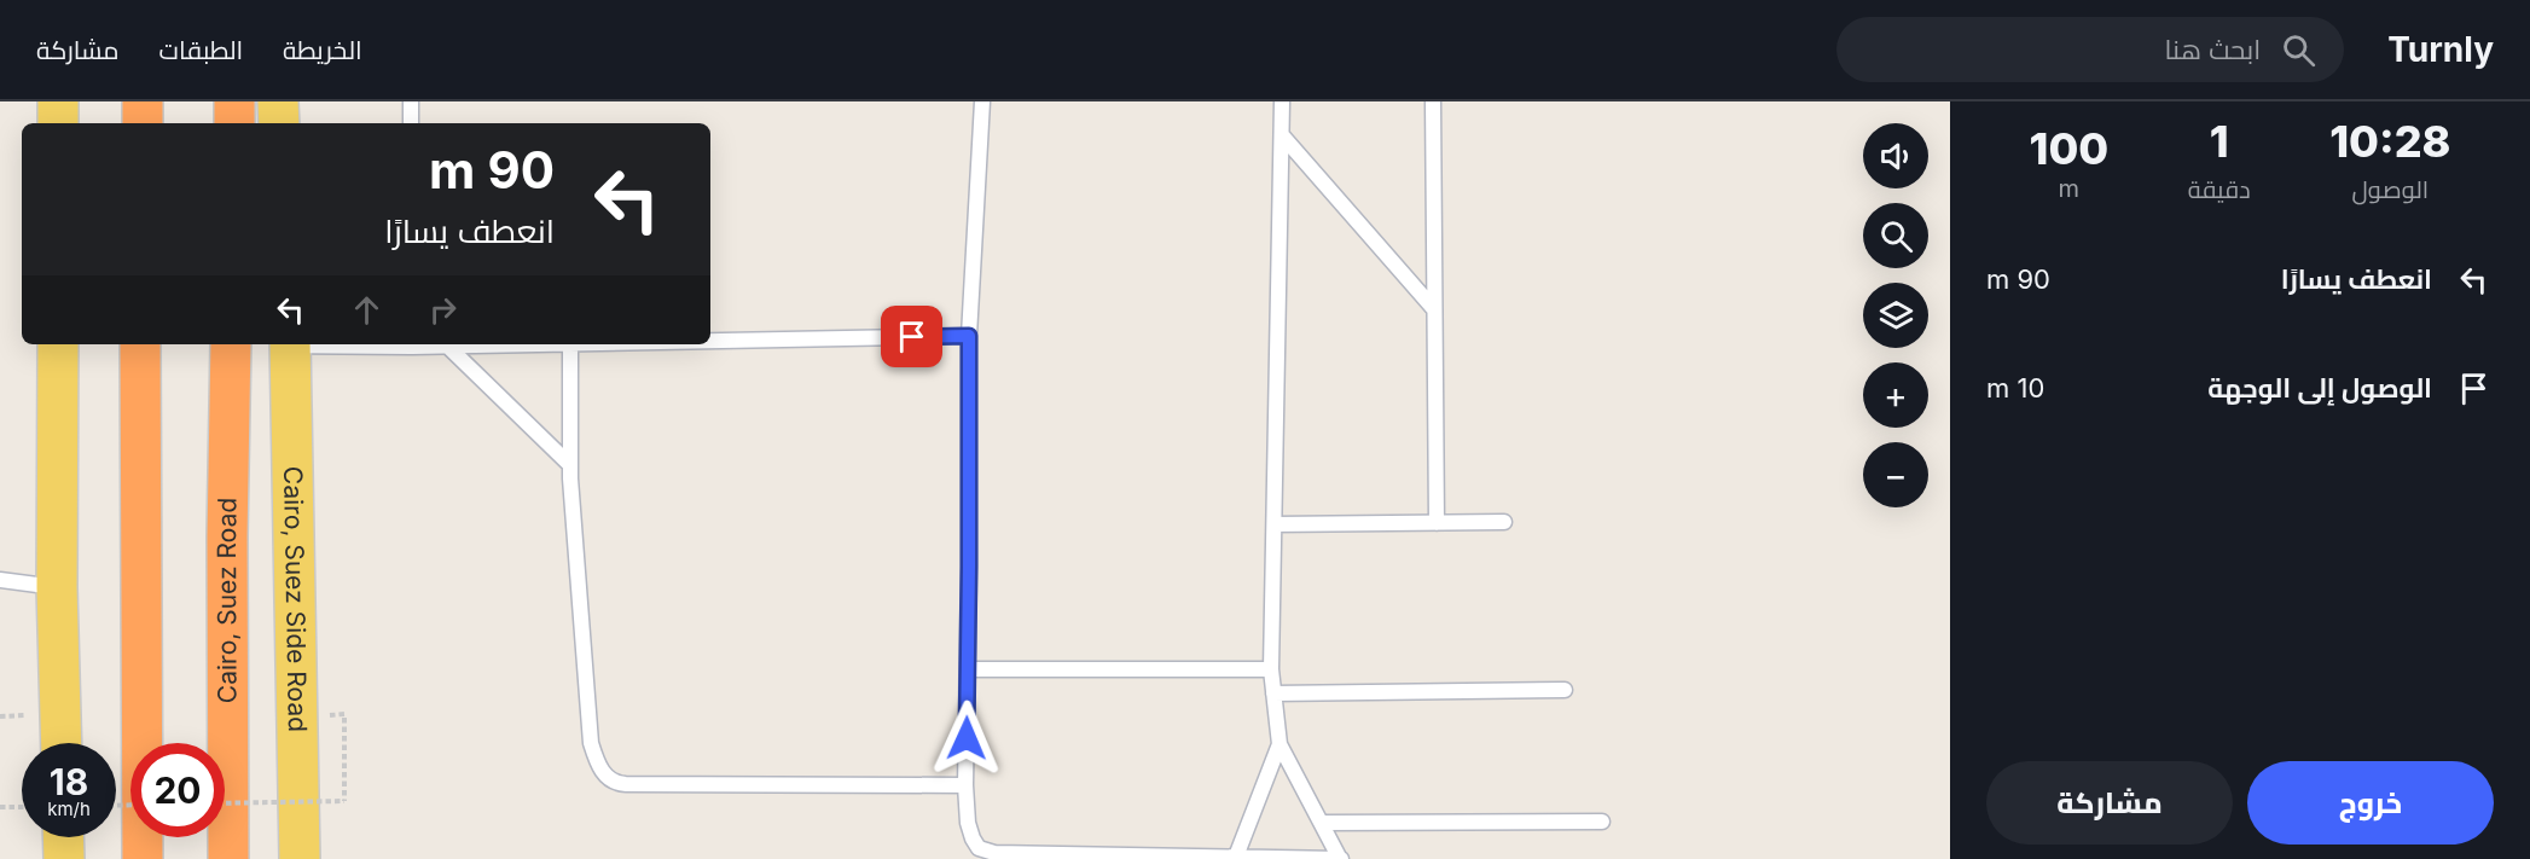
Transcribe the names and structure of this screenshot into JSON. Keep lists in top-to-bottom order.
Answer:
{
  "streets": {
    "highway": ["Cairo, Suez Road"],
    "main road": ["Cairo, Suez Side Road"]
  },
  "page": {
    "header": "Turnly",
    "search": "ابحث هنا",
    "nav": ["الخريطة", "الطبقات", "مشاركة"],
    "eta": [
      "10:28",
      "الوصول",
      "1",
      "دقيقة",
      "100",
      "m"
    ],
    "map_buttons": ["+", "−"],
    "turn": ["90 m", "انعطف يسارًا"],
    "list": [
      {
        "name": "انعطف يسارًا",
        "value": "90 m"
      },
      {
        "name": "الوصول إلى الوجهة",
        "value": "10 m"
      }
    ],
    "speed": "18 km/h",
    "limit": "20",
    "buttons": ["خروج", "مشاركة"]
  }
}
